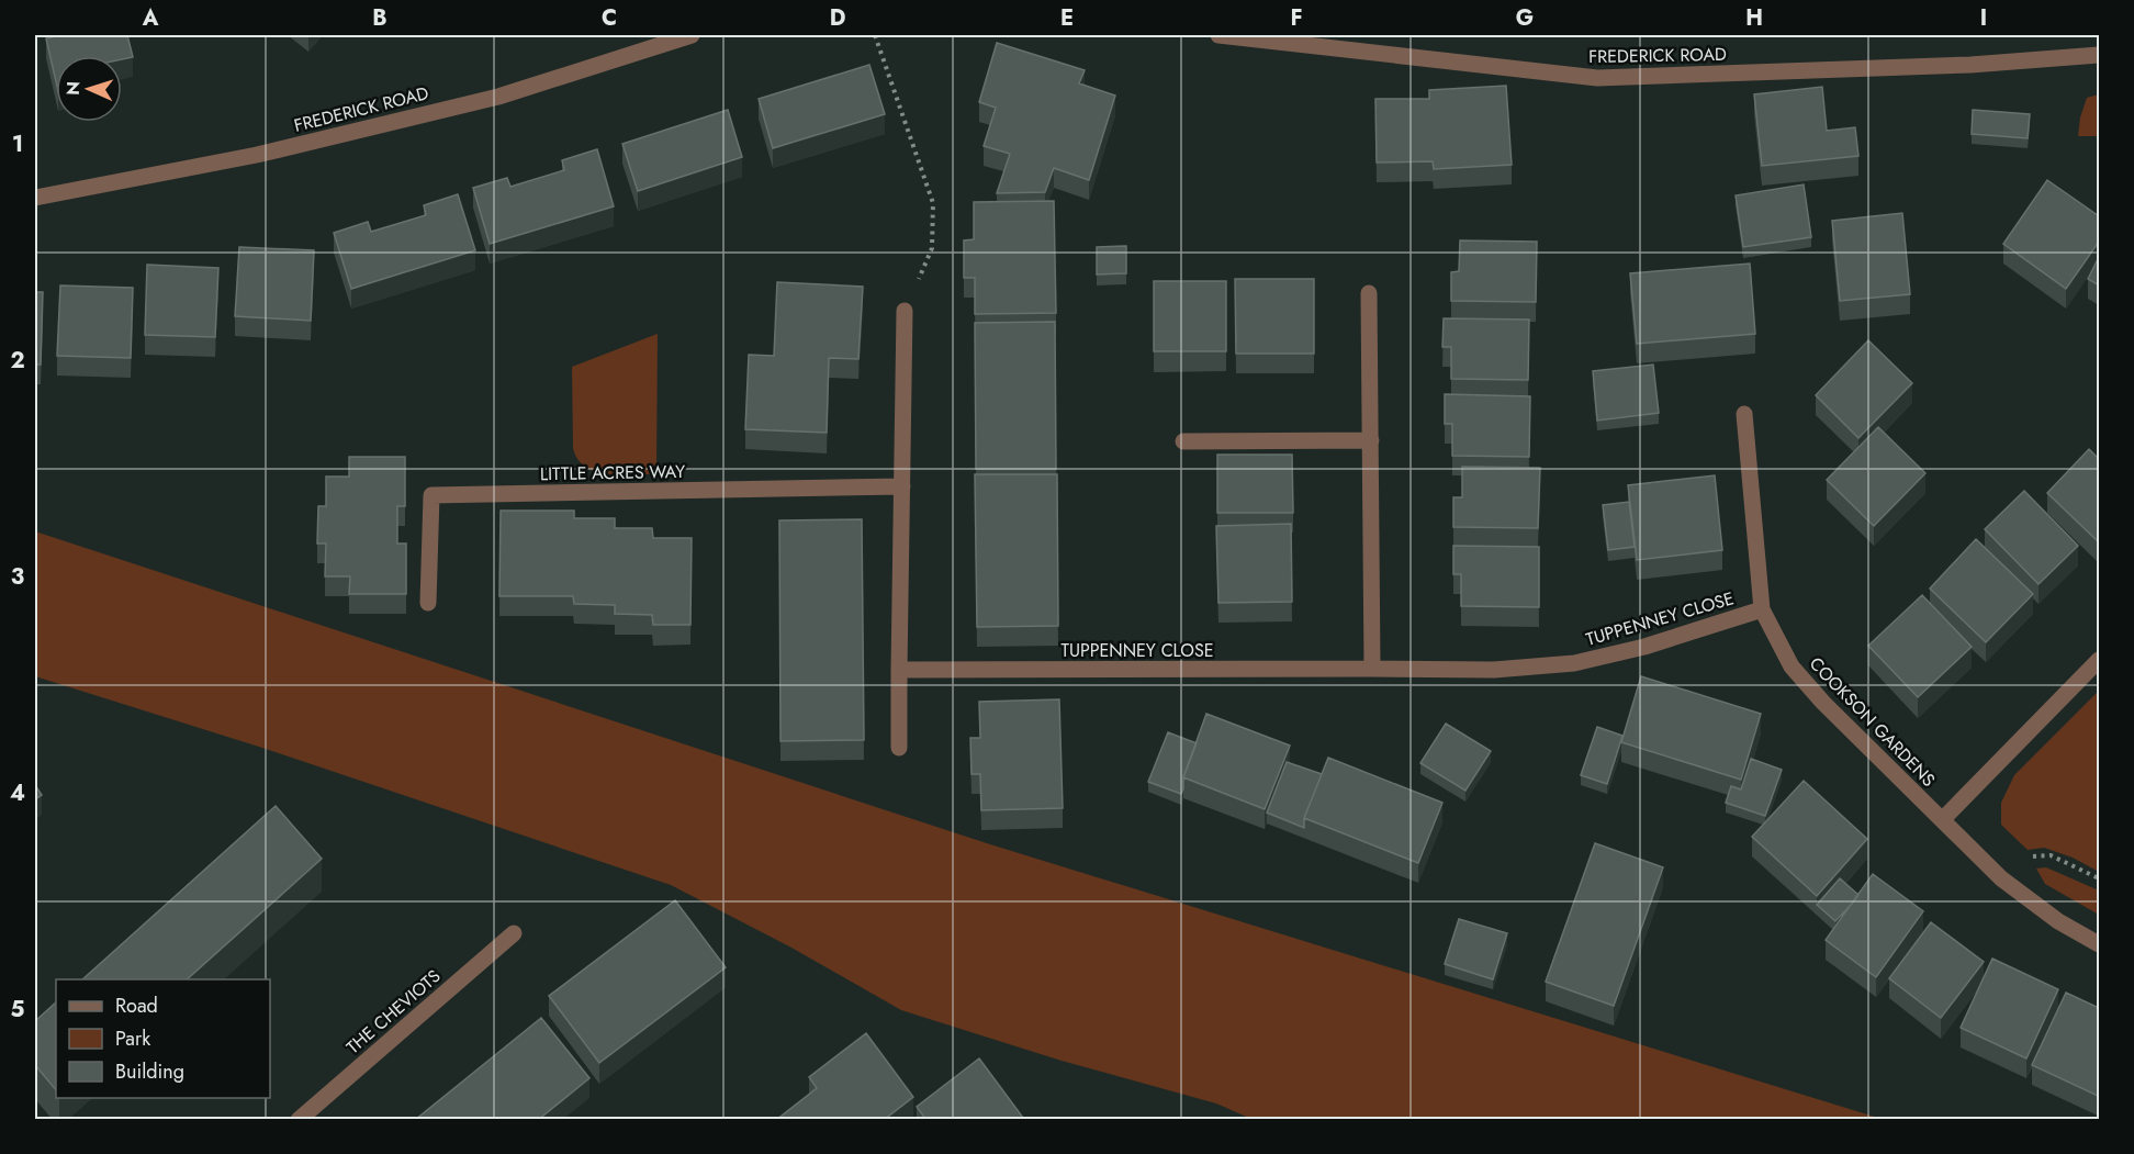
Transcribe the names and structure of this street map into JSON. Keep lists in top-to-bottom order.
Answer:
{
  "streets": {
    "street": [
      "FREDERICK ROAD",
      "LITTLE ACRES WAY",
      "TUPPENNEY CLOSE",
      "COOKSON GARDENS",
      "THE CHEVIOTS"
    ]
  },
  "crossings": [
    ["TUPPENNEY CLOSE", "COOKSON GARDENS"]
  ],
  "legend": ["Road", "Park", "Building"],
  "north": "left",
  "grid": {
    "columns": [
      "A",
      "B",
      "C",
      "D",
      "E",
      "F",
      "G",
      "H",
      "I"
    ],
    "rows": [
      "1",
      "2",
      "3",
      "4",
      "5"
    ]
  }
}
